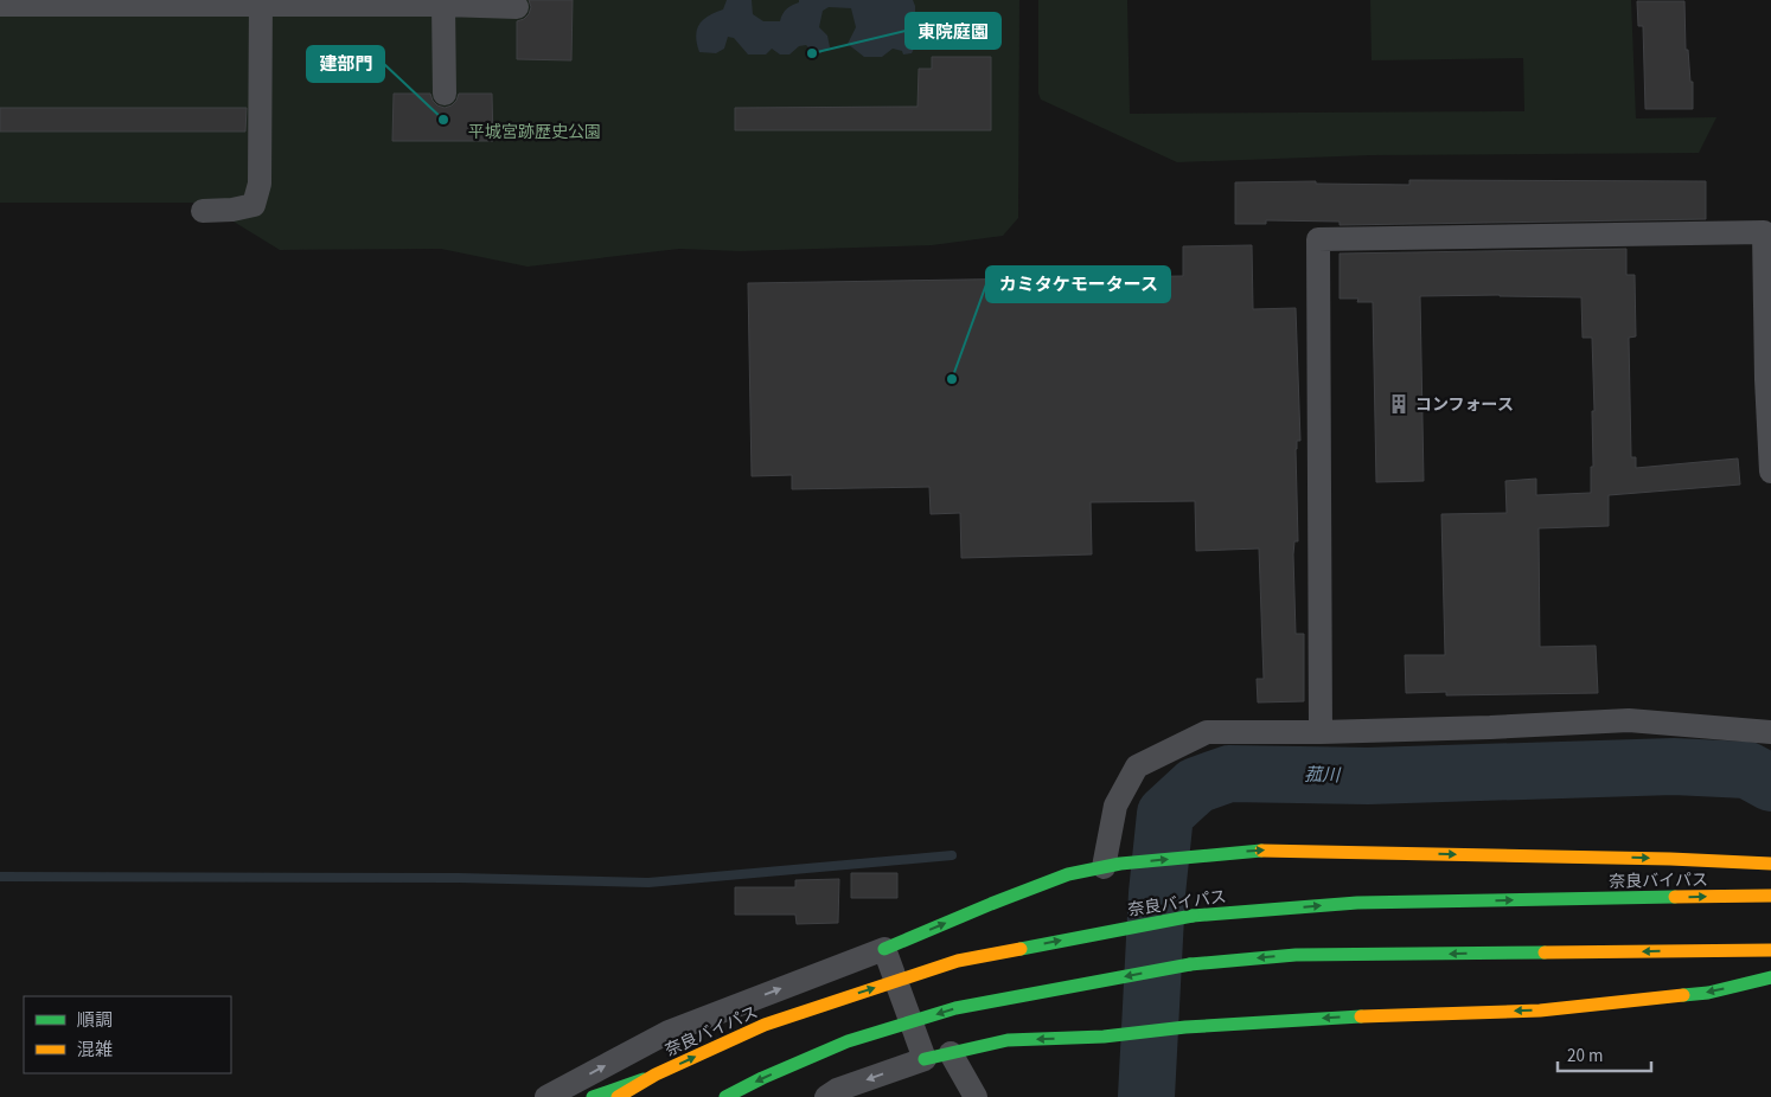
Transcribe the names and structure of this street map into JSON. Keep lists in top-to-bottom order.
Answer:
{
  "streets": {
    "highway": ["奈良バイパス"]
  },
  "water": ["菰川"],
  "parks": ["平城宮跡歴史公園"],
  "places": {
    "other": ["東院庭園", "建部門", "カミタケモータース"],
    "building": ["コンフォース"]
  },
  "legend": ["順調", "混雑"],
  "scale_bar": "20 m"
}
